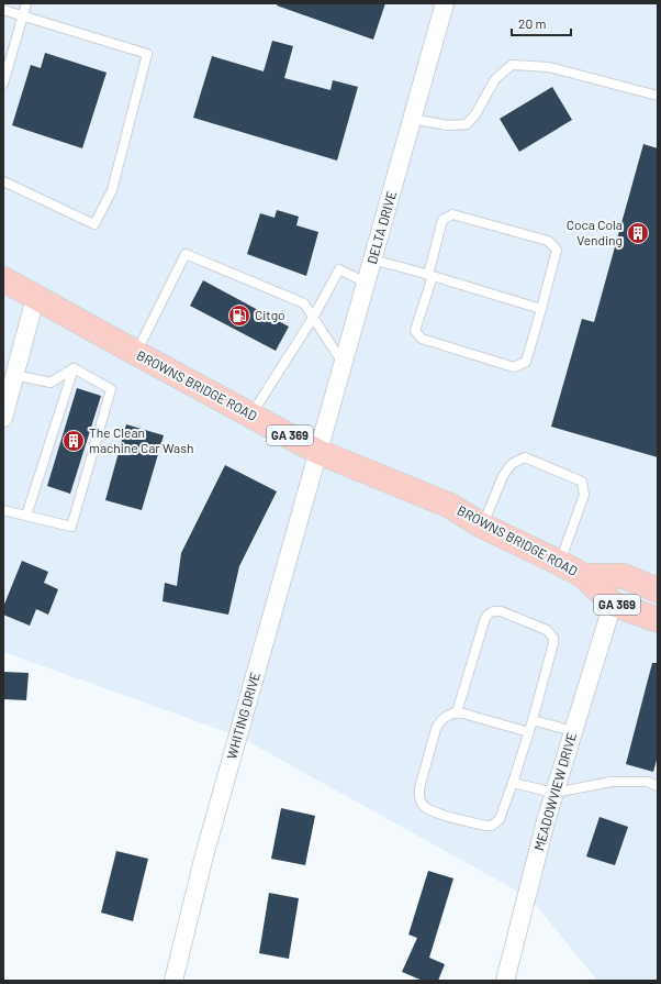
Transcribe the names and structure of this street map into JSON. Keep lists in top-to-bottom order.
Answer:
{
  "streets": {
    "main road": ["BROWNS BRIDGE ROAD", "GA 369"],
    "street": ["DELTA DRIVE", "WHITING DRIVE", "MEADOWVIEW DRIVE"]
  },
  "crossings": [
    ["DELTA DRIVE", "BROWNS BRIDGE ROAD"],
    ["DELTA DRIVE", "WHITING DRIVE"],
    ["BROWNS BRIDGE ROAD", "WHITING DRIVE"],
    ["BROWNS BRIDGE ROAD", "MEADOWVIEW DRIVE"]
  ],
  "places": {
    "building": ["Coca Cola Vending", "The Clean machine Car Wash"],
    "fuel station": ["Citgo"]
  },
  "scale_bar": "20 m"
}
